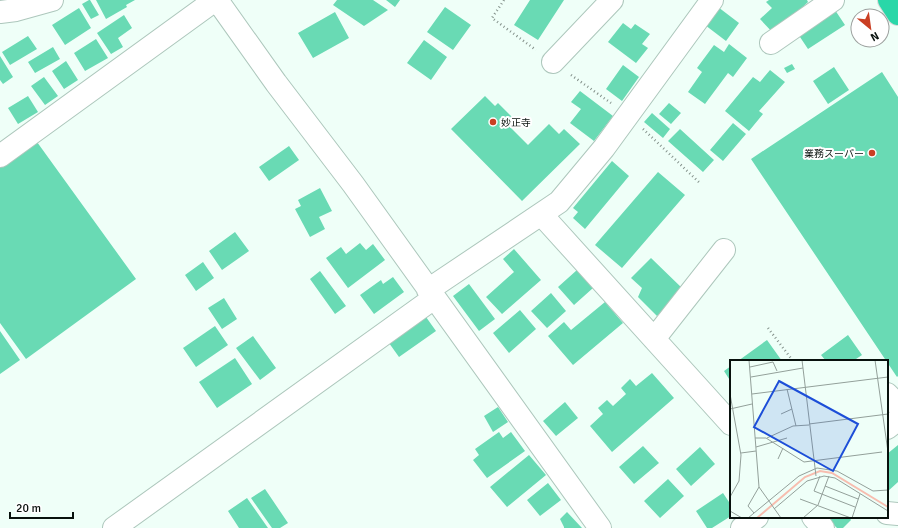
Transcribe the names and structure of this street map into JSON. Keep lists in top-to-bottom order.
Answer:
{
  "places": ["妙正寺", "業務スーパー"],
  "scale_bar": "20 m",
  "north": "bottom right"
}
